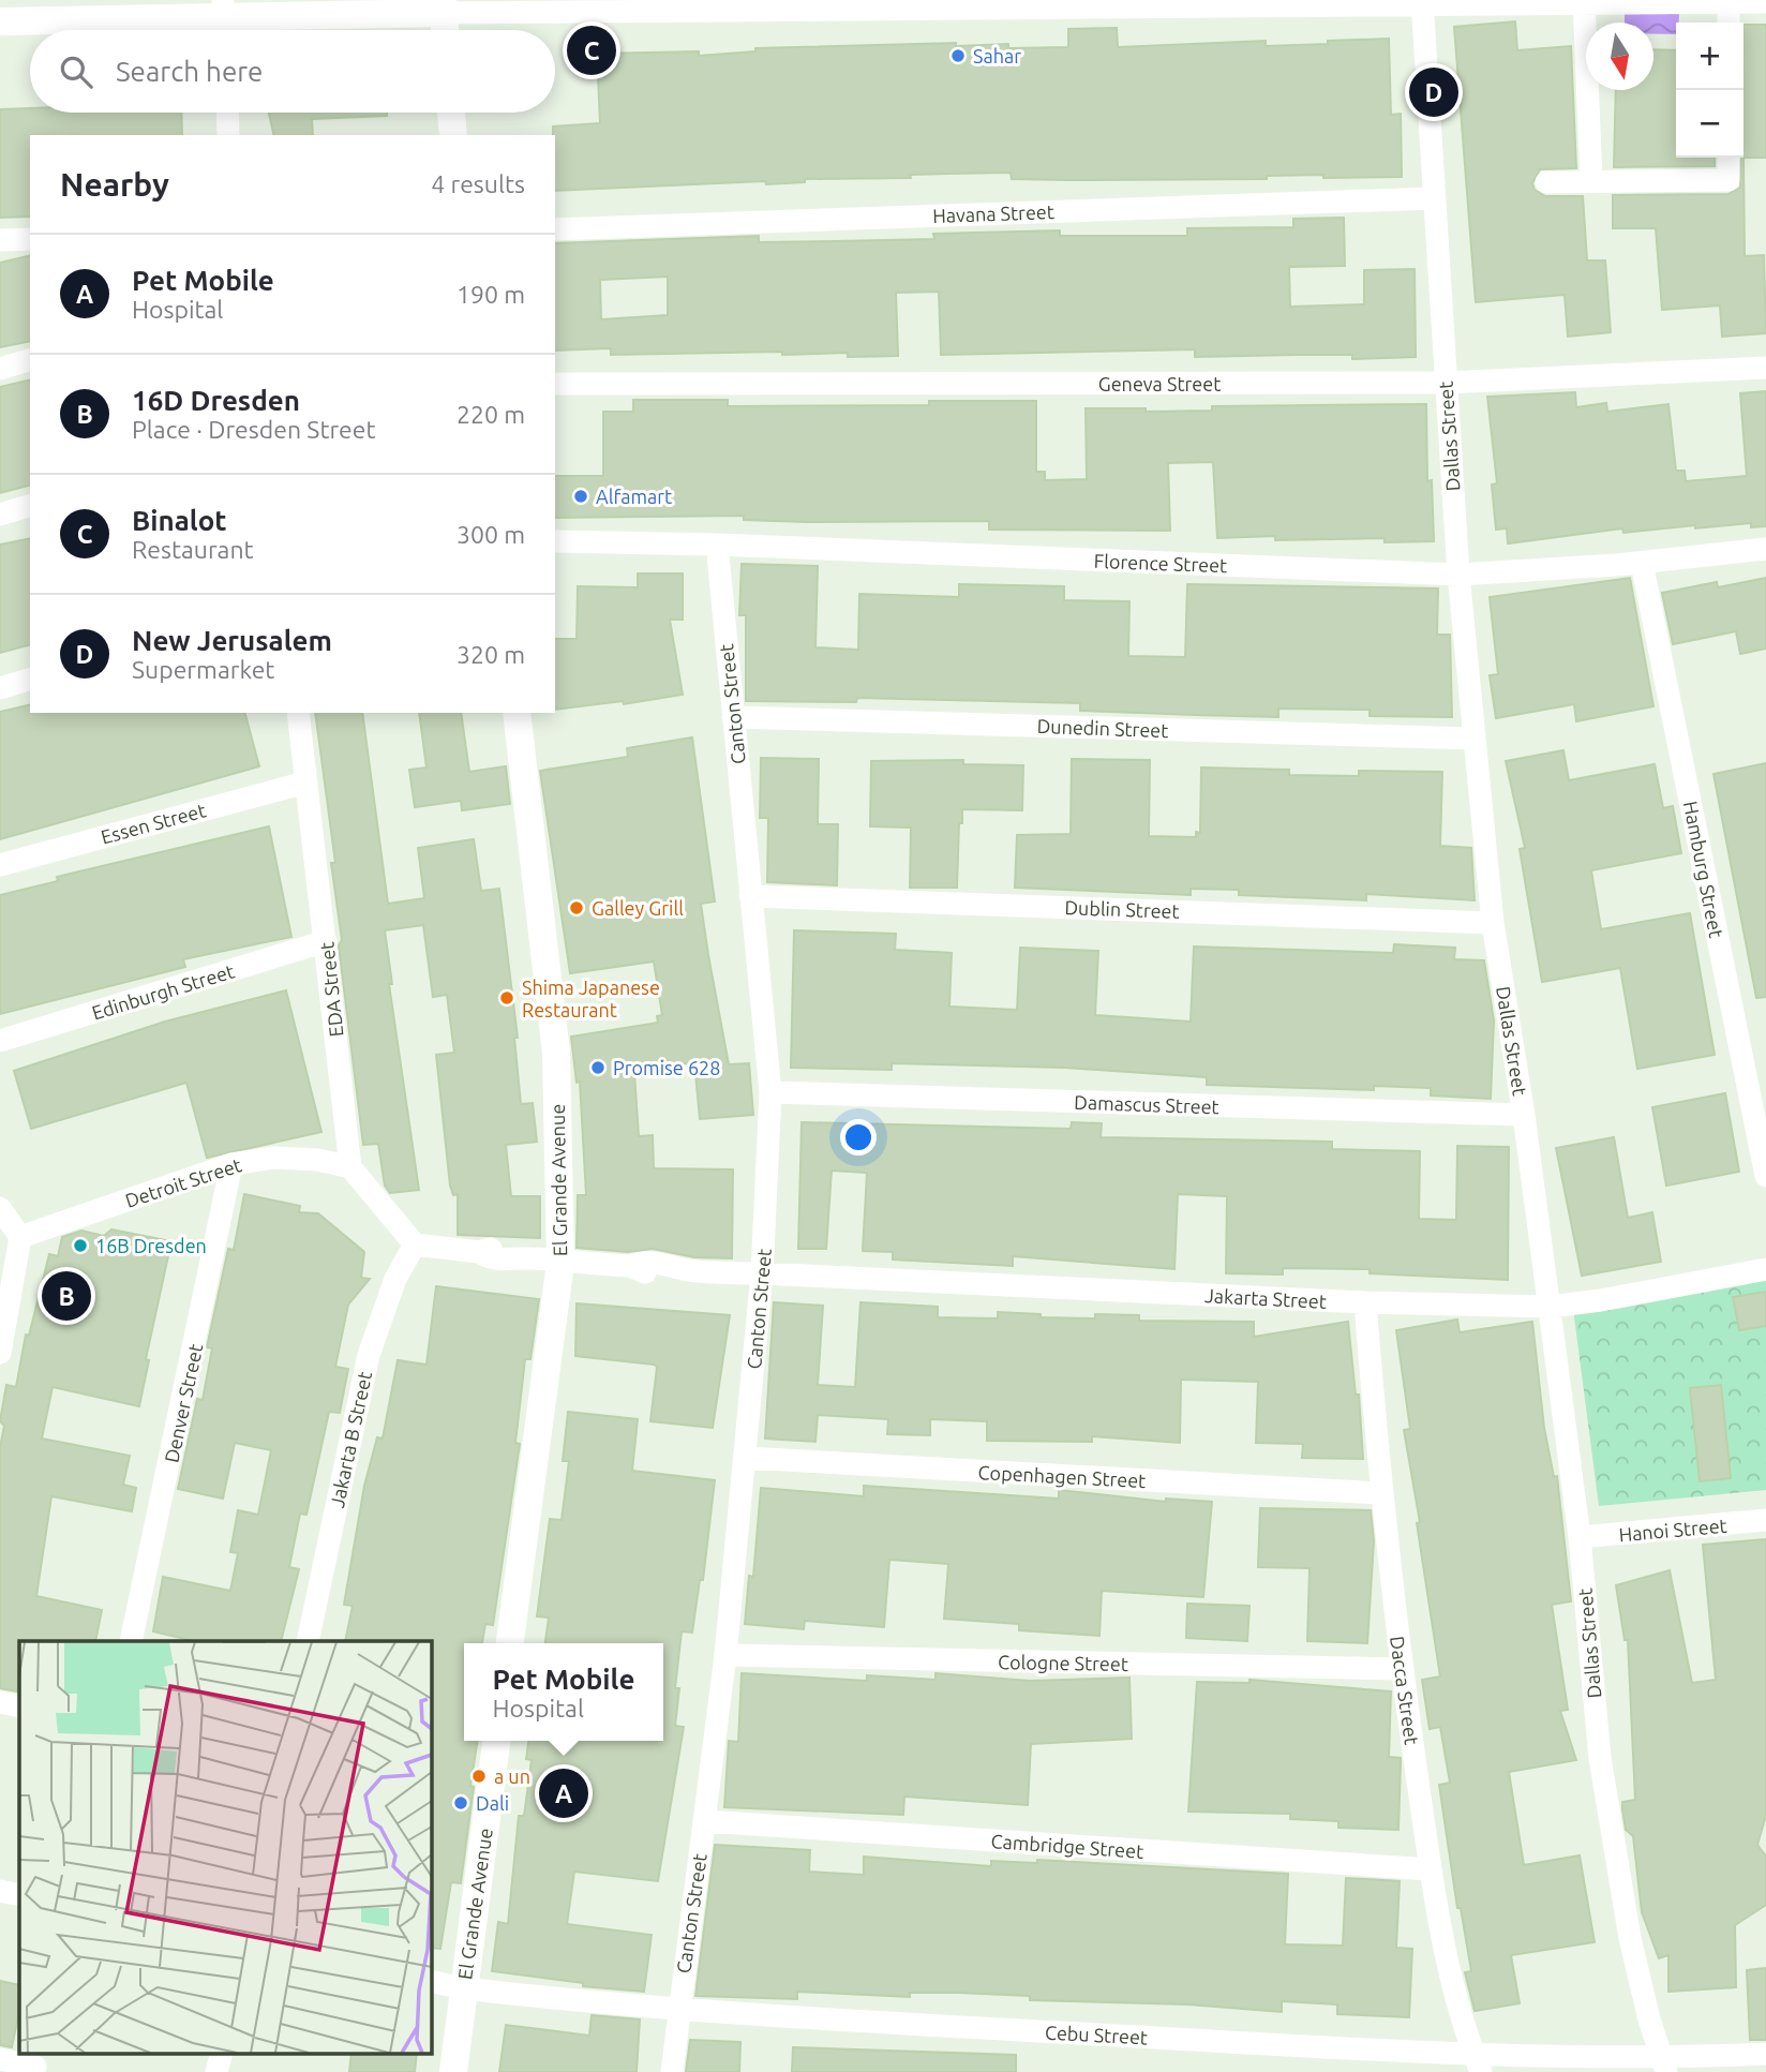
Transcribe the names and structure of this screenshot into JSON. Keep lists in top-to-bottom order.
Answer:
{
  "streets": {
    "street": [
      "Havana Street",
      "Geneva Street",
      "Dallas Street",
      "Florence Street",
      "Canton Street",
      "Dunedin Street",
      "Essen Street",
      "Hamburg Street",
      "Dublin Street",
      "EDA Street",
      "Edinburgh Street",
      "Damascus Street",
      "El Grande Avenue",
      "Detroit Street",
      "Jakarta Street",
      "Denver Street",
      "Jakarta B Street",
      "Copenhagen Street",
      "Hanoi Street",
      "Cologne Street",
      "Dacca Street",
      "Cambridge Street",
      "Cebu Street"
    ]
  },
  "crossings": [
    ["Havana Street", "Dallas Street"],
    ["Geneva Street", "Dallas Street"],
    ["Dallas Street", "Florence Street"],
    ["Dallas Street", "Dunedin Street"],
    ["Dallas Street", "Dublin Street"],
    ["Dallas Street", "Damascus Street"],
    ["Dallas Street", "Jakarta Street"],
    ["Dallas Street", "Hanoi Street"],
    ["Dallas Street", "Cebu Street"],
    ["Florence Street", "Canton Street"],
    ["Florence Street", "Hamburg Street"],
    ["Canton Street", "Dunedin Street"],
    ["Canton Street", "Dublin Street"],
    ["Canton Street", "Damascus Street"],
    ["Canton Street", "Jakarta Street"],
    ["Canton Street", "Copenhagen Street"],
    ["Canton Street", "Cologne Street"],
    ["Canton Street", "Cambridge Street"],
    ["Canton Street", "Cebu Street"],
    ["Essen Street", "EDA Street"],
    ["EDA Street", "Edinburgh Street"],
    ["EDA Street", "Detroit Street"],
    ["El Grande Avenue", "Jakarta Street"],
    ["El Grande Avenue", "Cebu Street"],
    ["Detroit Street", "Denver Street"],
    ["Jakarta Street", "Jakarta B Street"],
    ["Jakarta Street", "Dacca Street"],
    ["Copenhagen Street", "Dacca Street"],
    ["Cologne Street", "Dacca Street"],
    ["Dacca Street", "Cambridge Street"],
    ["Dacca Street", "Cebu Street"]
  ],
  "places": [
    "Sahar",
    "Alfamart",
    "Galley Grill",
    "Shima Japanese Restaurant",
    "Promise 628",
    "16B Dresden",
    "a un",
    "Dali"
  ],
  "north": "bottom",
  "page": {
    "pins": [
      "C",
      "D",
      "B",
      "A"
    ],
    "map_buttons": ["+", "−"],
    "search": "Search here",
    "heading": ["Nearby", "4 results"],
    "list": [
      {
        "mark": "A",
        "name": "Pet Mobile",
        "note": "Hospital",
        "value": "190 m"
      },
      {
        "mark": "B",
        "name": "16D Dresden",
        "note": "Place · Dresden Street",
        "value": "220 m"
      },
      {
        "mark": "C",
        "name": "Binalot",
        "note": "Restaurant",
        "value": "300 m"
      },
      {
        "mark": "D",
        "name": "New Jerusalem",
        "note": "Supermarket",
        "value": "320 m"
      }
    ],
    "popup": ["Pet Mobile", "Hospital"]
  }
}
